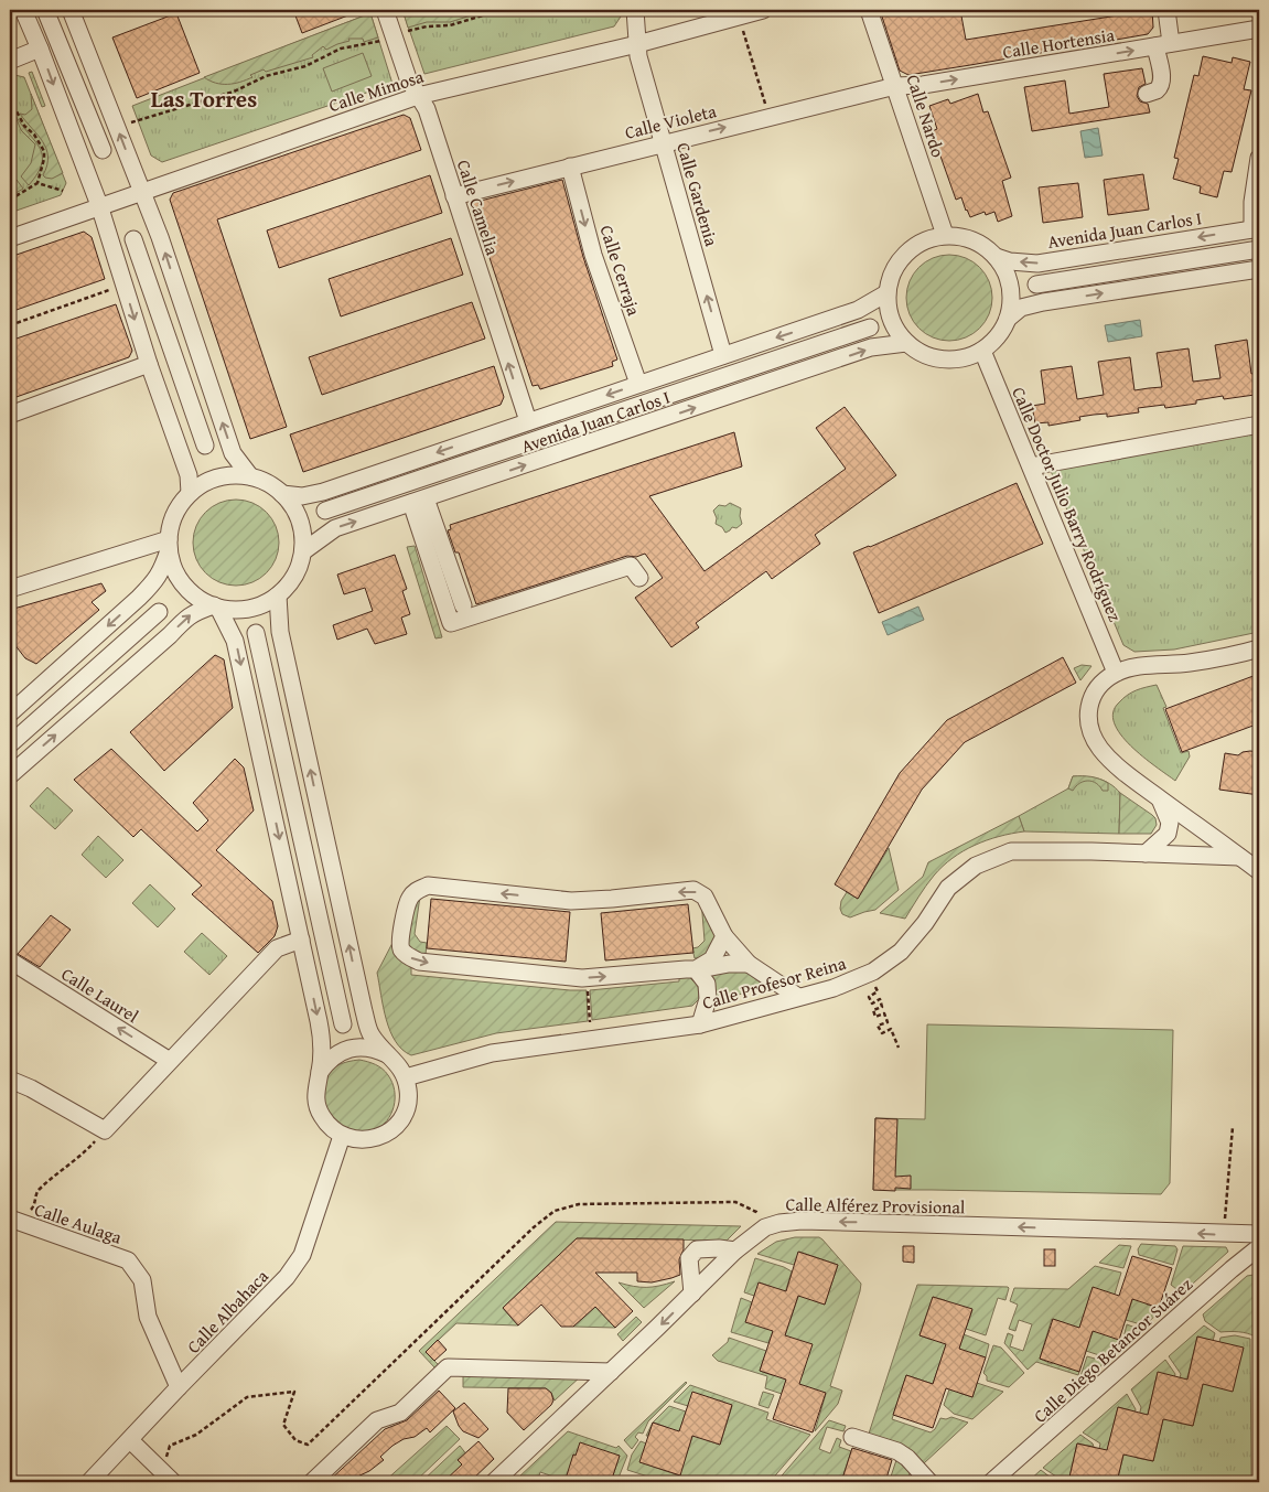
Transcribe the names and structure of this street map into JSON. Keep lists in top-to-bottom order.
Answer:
{
  "streets": {
    "street": [
      "Calle Hortensia",
      "Calle Mimosa",
      "Calle Nardo",
      "Calle Violeta",
      "Calle Gardenia",
      "Calle Camelia",
      "Avenida Juan Carlos I",
      "Calle Cerraja",
      "Calle Doctor Julio Barry Rodríguez",
      "Calle Profesor Reina",
      "Calle Laurel",
      "Calle Alférez Provisional",
      "Calle Aulaga",
      "Calle Albahaca",
      "Calle Diego Betancor Suárez"
    ]
  },
  "crossings": [
    ["Calle Hortensia", "Calle Nardo"],
    ["Calle Hortensia", "Calle Violeta"],
    ["Calle Mimosa", "Calle Gardenia"],
    ["Calle Mimosa", "Calle Camelia"],
    ["Calle Nardo", "Calle Violeta"],
    ["Calle Nardo", "Avenida Juan Carlos I"],
    ["Calle Nardo", "Calle Doctor Julio Barry Rodríguez"],
    ["Calle Violeta", "Calle Gardenia"],
    ["Calle Violeta", "Calle Camelia"],
    ["Calle Violeta", "Calle Cerraja"],
    ["Calle Gardenia", "Avenida Juan Carlos I"],
    ["Calle Camelia", "Avenida Juan Carlos I"],
    ["Avenida Juan Carlos I", "Calle Cerraja"],
    ["Avenida Juan Carlos I", "Calle Doctor Julio Barry Rodríguez"],
    ["Calle Profesor Reina", "Calle Albahaca"],
    ["Calle Aulaga", "Calle Albahaca"]
  ],
  "one_way": [
    "Calle Hortensia",
    "Calle Violeta",
    "Calle Gardenia",
    "Calle Camelia",
    "Calle Cerraja",
    "Calle Alférez Provisional"
  ],
  "districts": ["Las Torres"]
}
